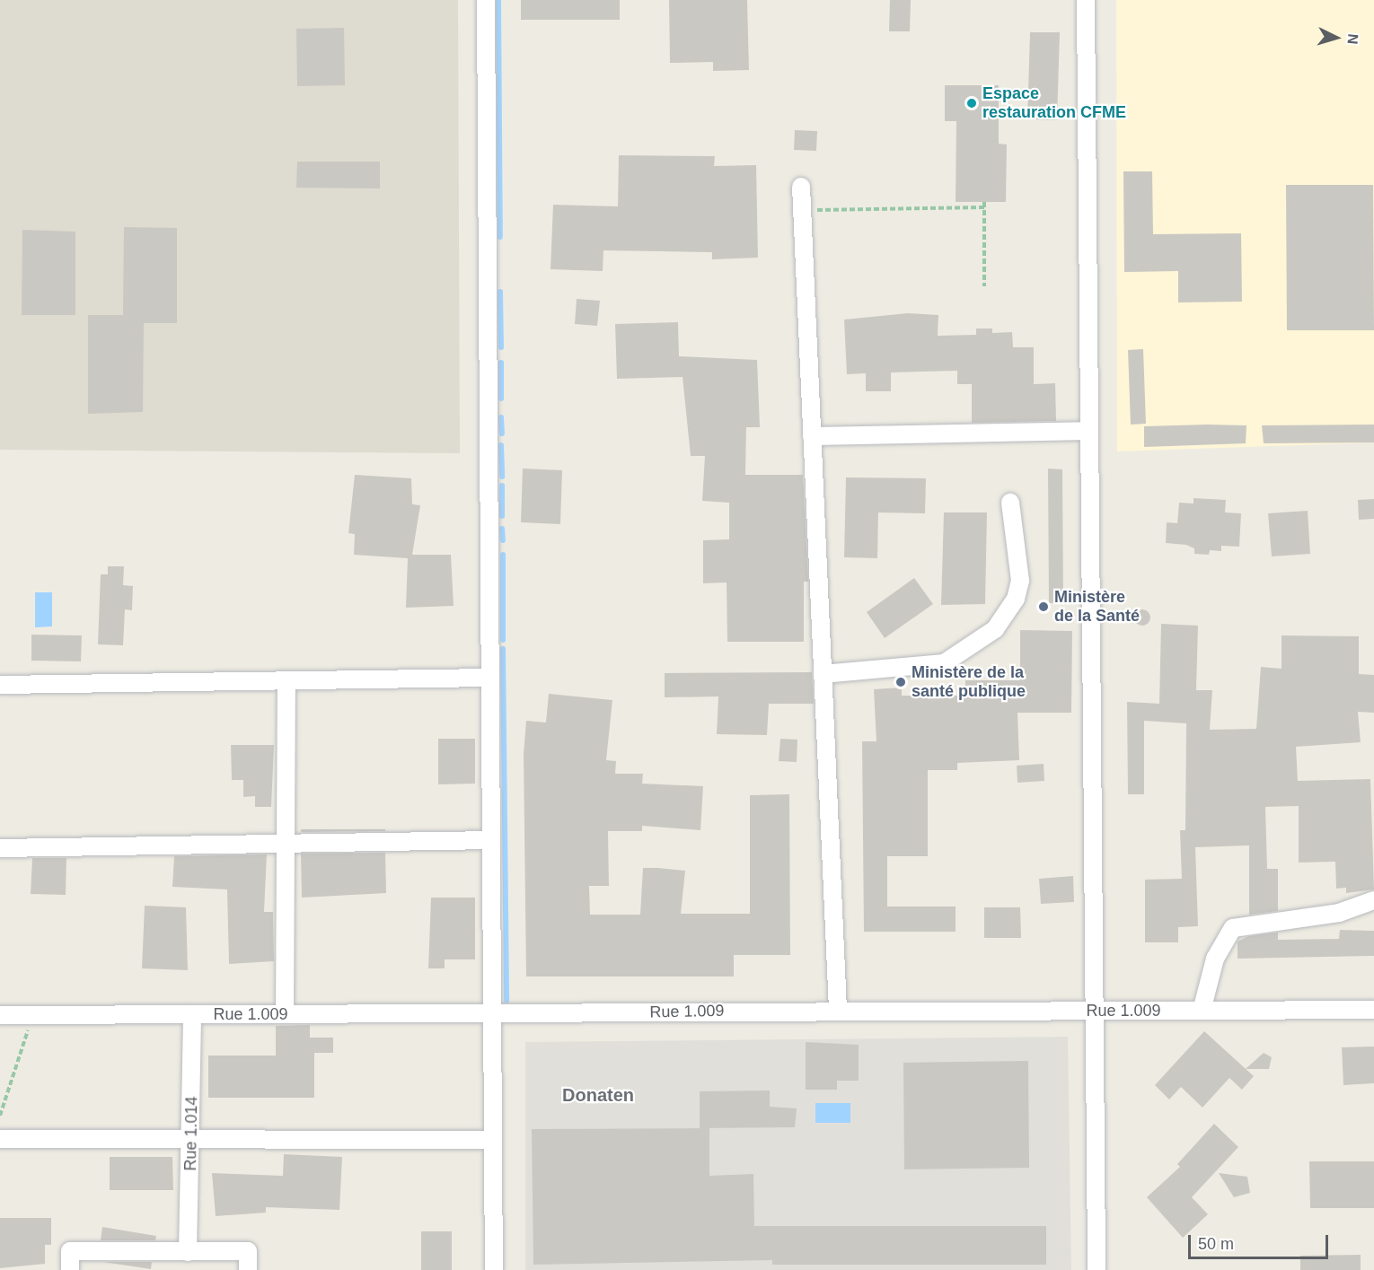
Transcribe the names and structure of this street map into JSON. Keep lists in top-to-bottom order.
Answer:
{
  "streets": {
    "street": ["Rue 1.009", "Rue 1.014"]
  },
  "crossings": [
    ["Rue 1.009", "Rue 1.014"]
  ],
  "districts": ["Donaten"],
  "places": ["Espace restauration CFME", "Ministère de la Santé", "Ministère de la santé publique"],
  "scale_bar": "50 m",
  "north": "right"
}
